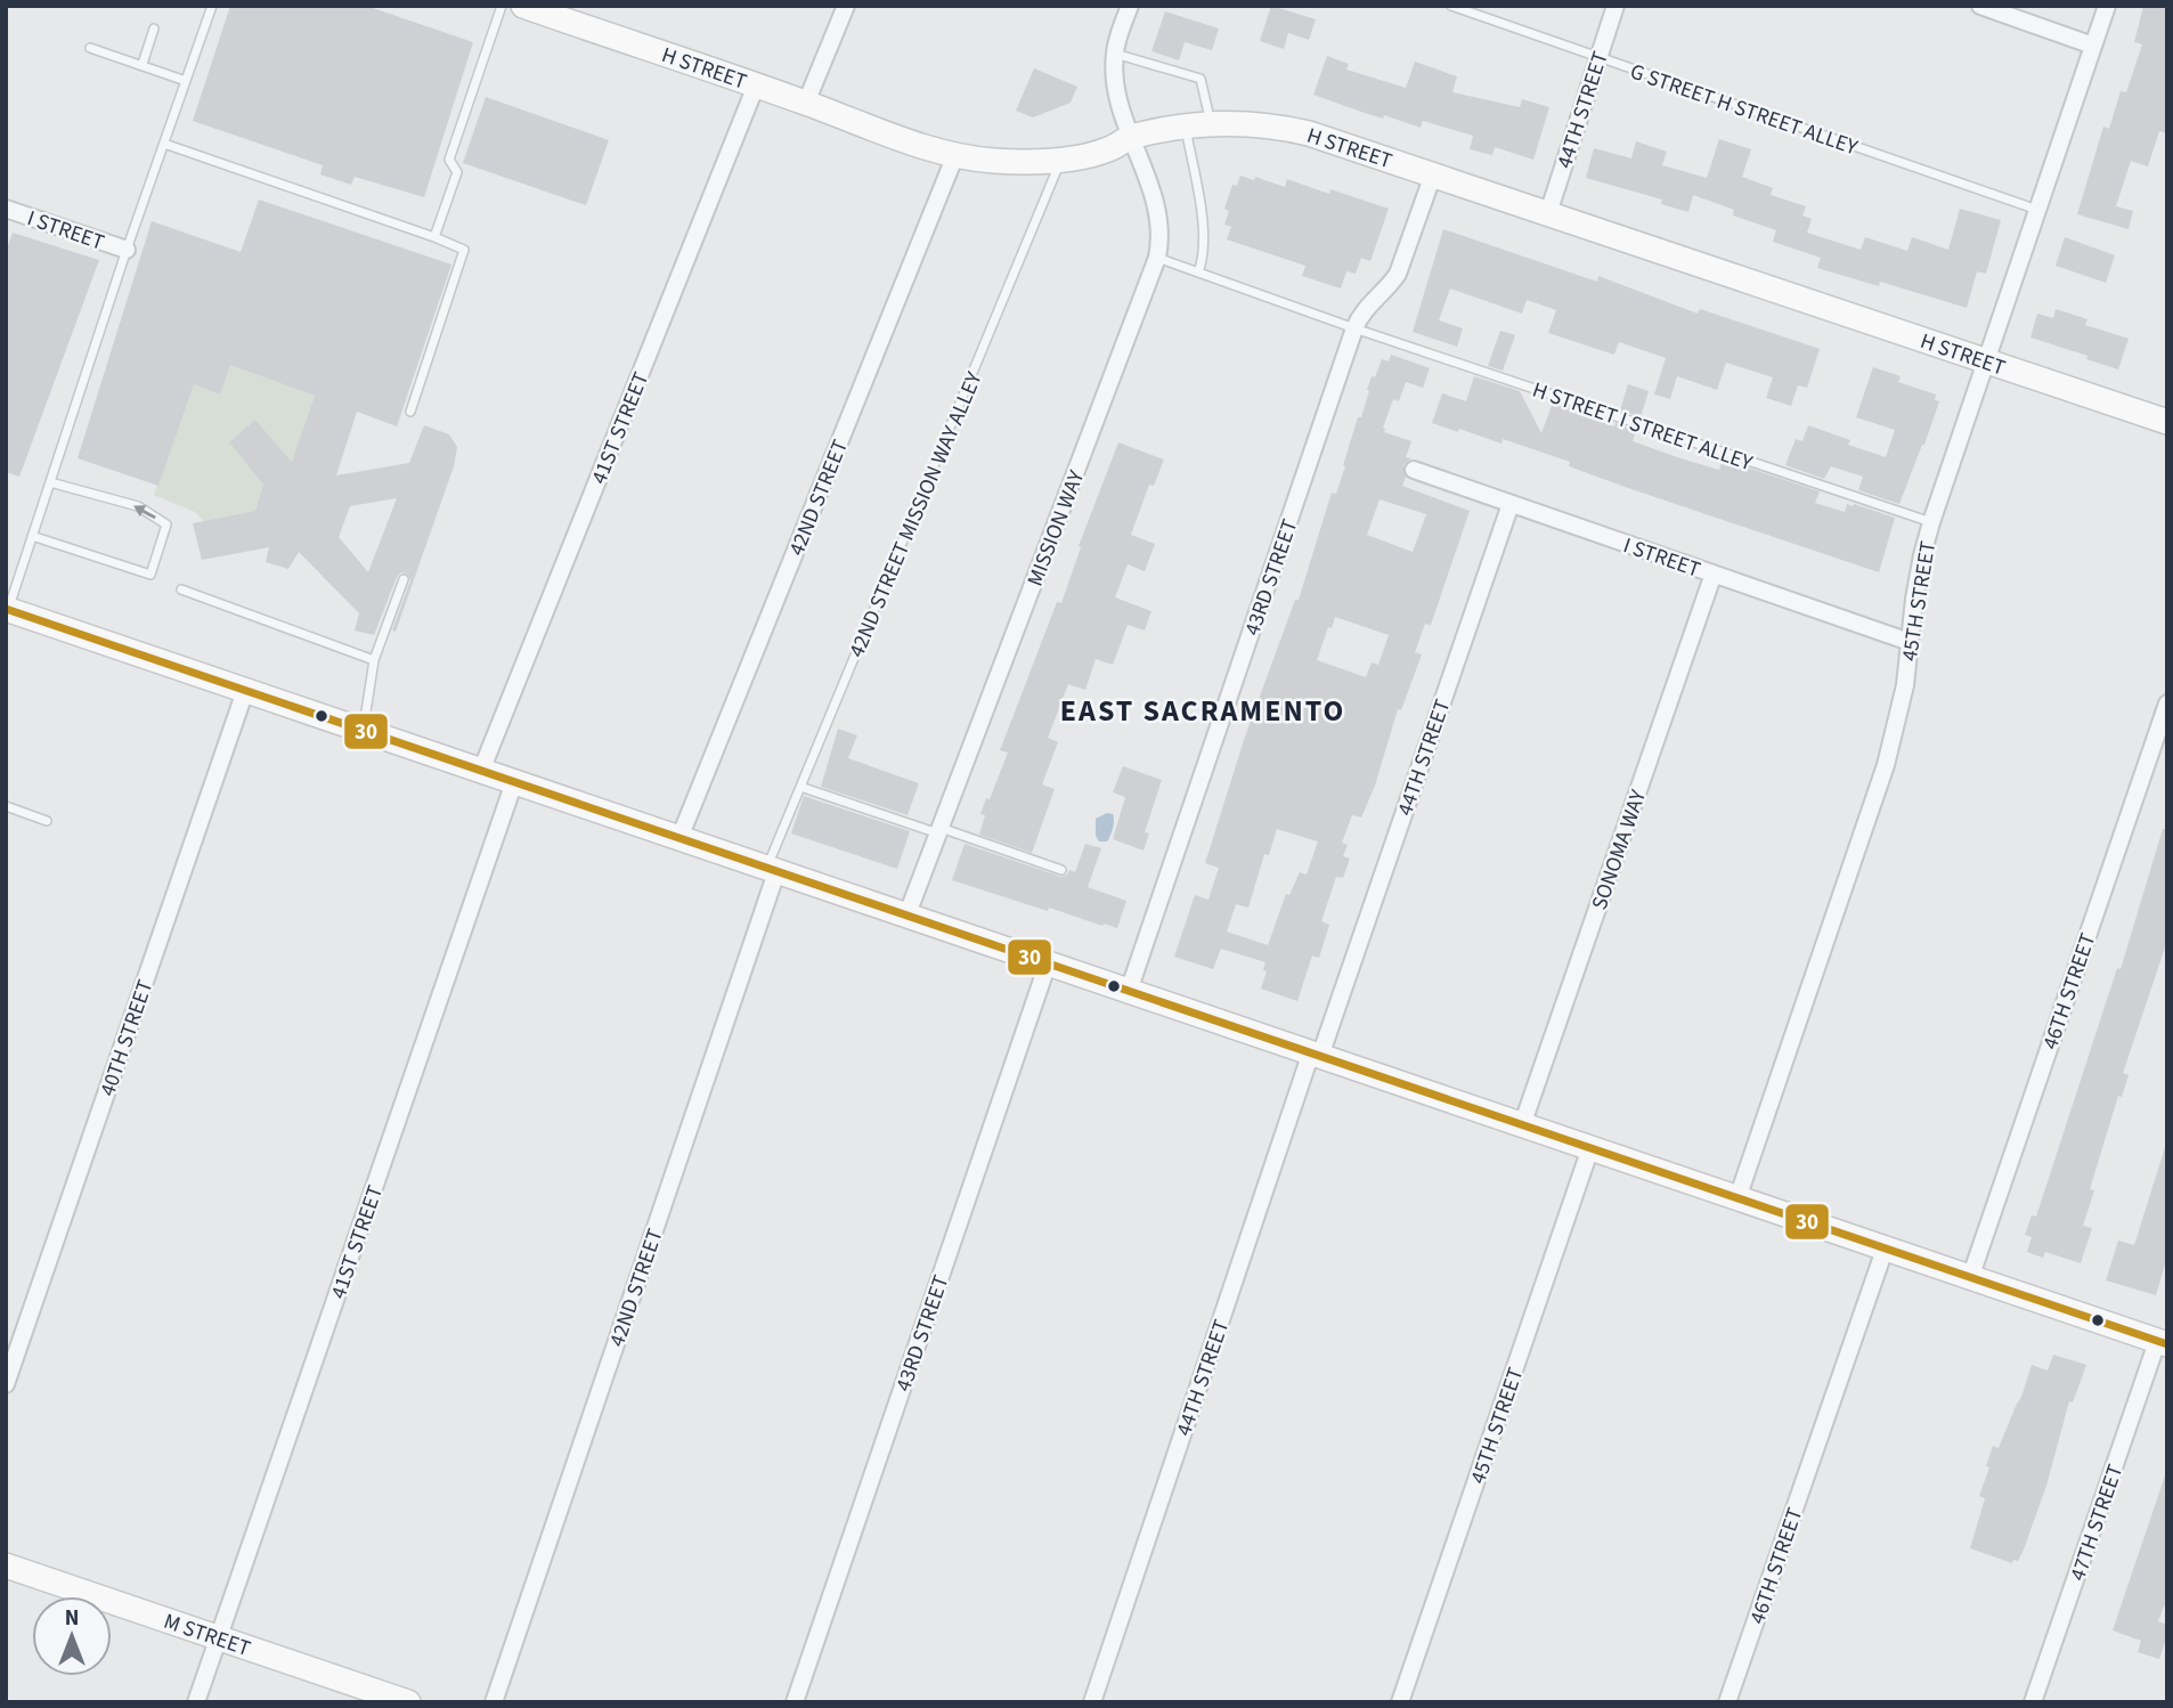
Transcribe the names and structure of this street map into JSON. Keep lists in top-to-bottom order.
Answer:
{
  "streets": {
    "main road": ["H STREET", "M STREET"],
    "street": [
      "44TH STREET",
      "I STREET",
      "41ST STREET",
      "42ND STREET",
      "MISSION WAY",
      "43RD STREET",
      "45TH STREET",
      "SONOMA WAY",
      "46TH STREET",
      "40TH STREET",
      "47TH STREET"
    ],
    "lane": ["G STREET H STREET ALLEY", "H STREET I STREET ALLEY", "42ND STREET MISSION WAY ALLEY"]
  },
  "crossings": [
    ["H STREET", "44TH STREET"],
    ["H STREET", "41ST STREET"],
    ["H STREET", "42ND STREET"],
    ["H STREET", "42ND STREET MISSION WAY ALLEY"],
    ["H STREET", "MISSION WAY"],
    ["H STREET", "43RD STREET"],
    ["H STREET", "45TH STREET"],
    ["G STREET H STREET ALLEY", "44TH STREET"],
    ["G STREET H STREET ALLEY", "45TH STREET"],
    ["44TH STREET", "I STREET"],
    ["I STREET", "45TH STREET"],
    ["I STREET", "SONOMA WAY"],
    ["H STREET I STREET ALLEY", "MISSION WAY"],
    ["H STREET I STREET ALLEY", "43RD STREET"],
    ["H STREET I STREET ALLEY", "45TH STREET"],
    ["41ST STREET", "M STREET"],
    ["42ND STREET", "42ND STREET MISSION WAY ALLEY"]
  ],
  "districts": ["EAST SACRAMENTO"],
  "lines": ["transit line 30"],
  "north": "top"
}
